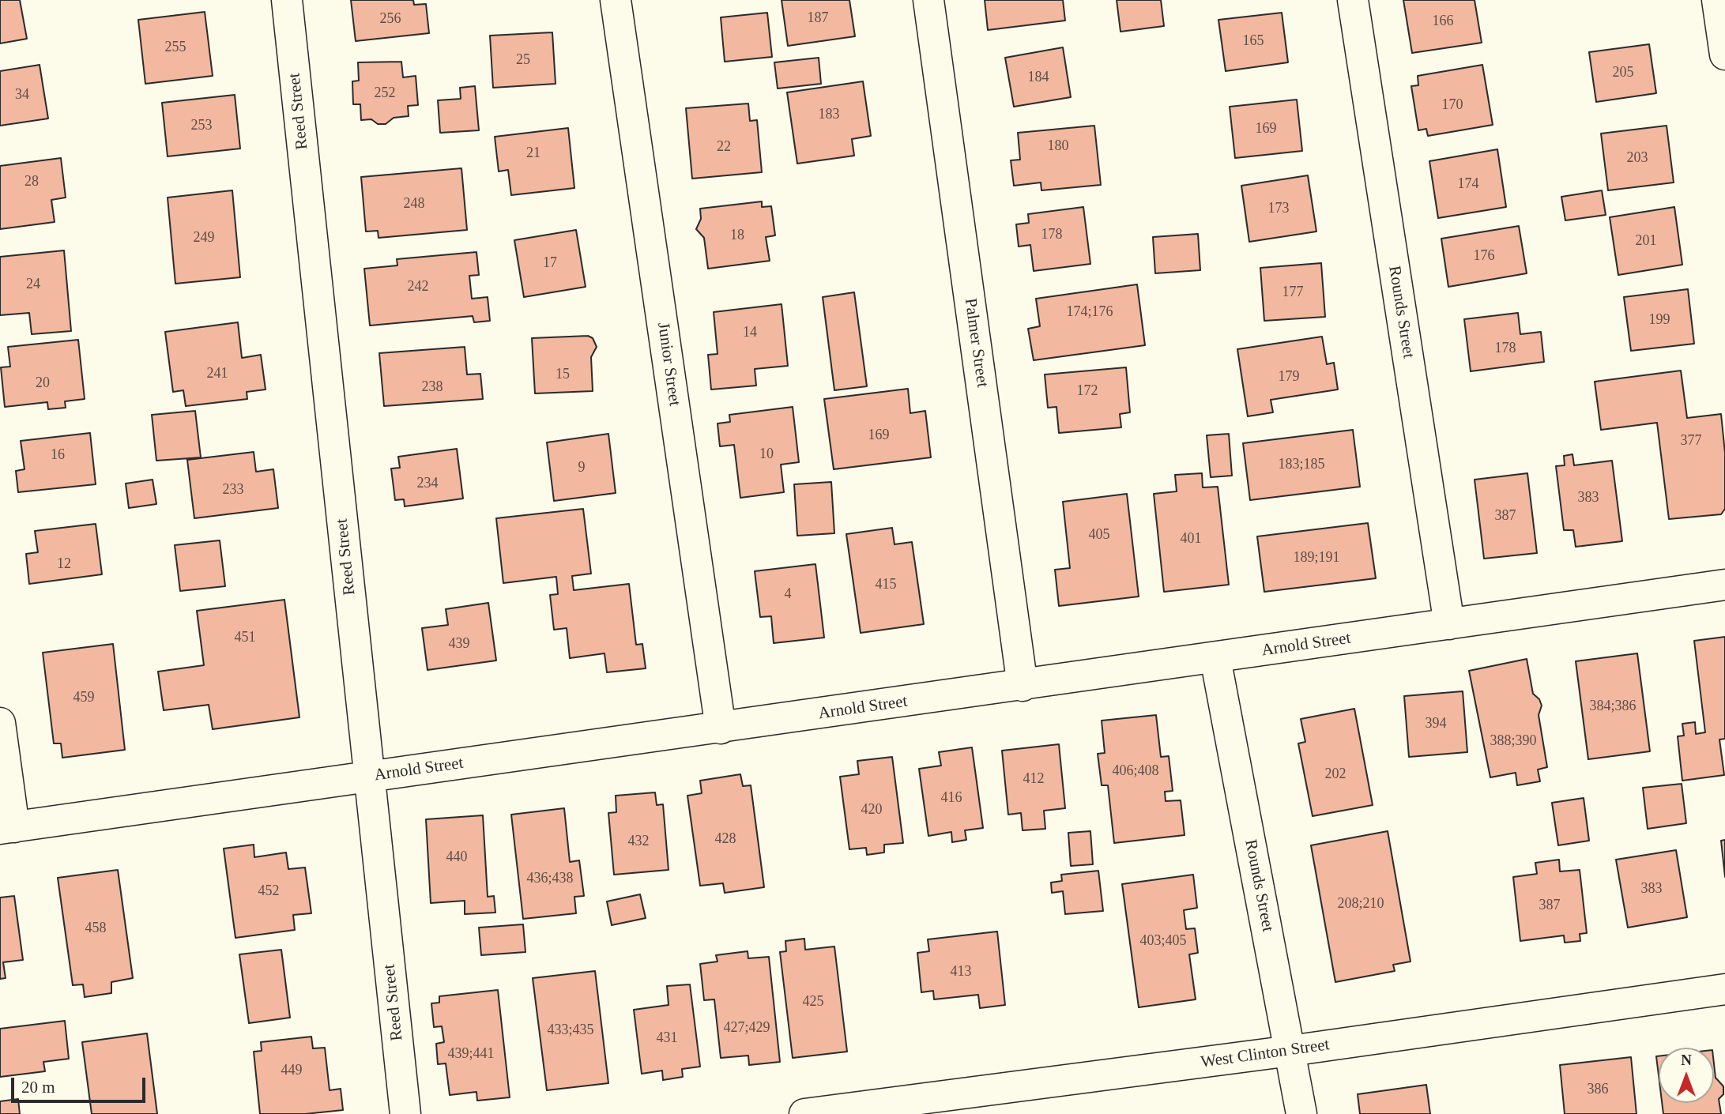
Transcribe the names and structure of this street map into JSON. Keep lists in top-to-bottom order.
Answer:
{
  "streets": {
    "street": [
      "Reed Street",
      "Rounds Street",
      "Palmer Street",
      "Junior Street",
      "Arnold Street",
      "West Clinton Street"
    ]
  },
  "crossings": [
    ["Reed Street", "Arnold Street"],
    ["Rounds Street", "Arnold Street"],
    ["Rounds Street", "West Clinton Street"],
    ["Palmer Street", "Arnold Street"],
    ["Junior Street", "Arnold Street"]
  ],
  "house_numbers": [
    "187",
    "256",
    "166",
    "165",
    "255",
    "25",
    "205",
    "184",
    "252",
    "34",
    "170",
    "183",
    "253",
    "169",
    "180",
    "22",
    "21",
    "203",
    "28",
    "174",
    "248",
    "173",
    "178",
    "18",
    "249",
    "201",
    "176",
    "17",
    "24",
    "242",
    "177",
    "174;176",
    "199",
    "14",
    "178",
    "241",
    "15",
    "179",
    "20",
    "238",
    "172",
    "169",
    "377",
    "10",
    "16",
    "183;185",
    "9",
    "234",
    "233",
    "383",
    "387",
    "405",
    "401",
    "189;191",
    "12",
    "415",
    "4",
    "451",
    "439",
    "459",
    "384;386",
    "394",
    "388;390",
    "406;408",
    "202",
    "412",
    "416",
    "420",
    "428",
    "432",
    "440",
    "436;438",
    "383",
    "452",
    "208;210",
    "387",
    "458",
    "403;405",
    "413",
    "425",
    "427;429",
    "433;435",
    "431",
    "439;441",
    "449",
    "386"
  ],
  "scale_bar": "20 m",
  "north": "top"
}
